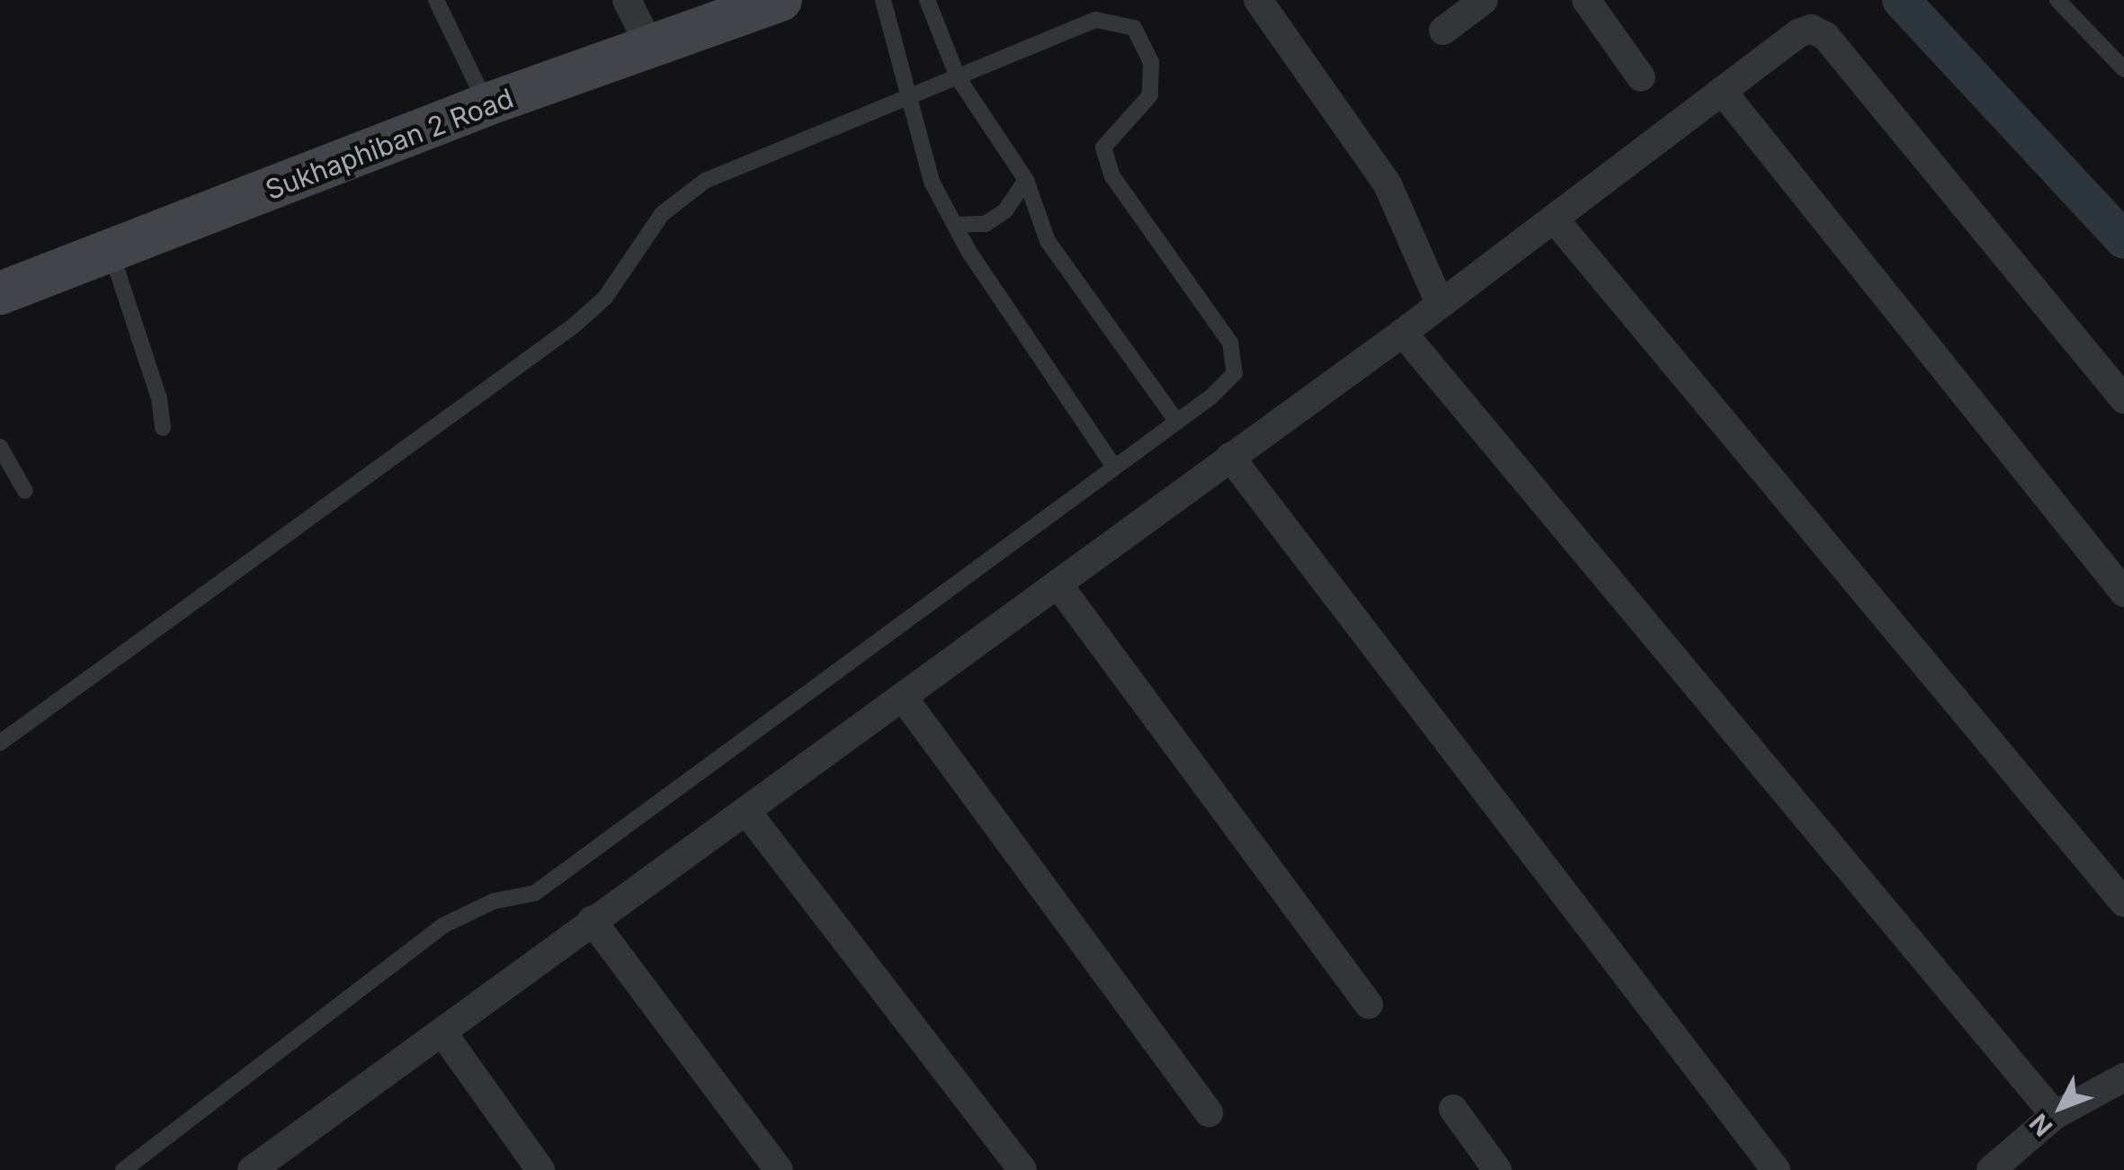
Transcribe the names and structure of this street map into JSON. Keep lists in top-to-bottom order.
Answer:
{
  "streets": {
    "street": ["Sukhaphiban 2 Road"]
  },
  "north": "bottom left"
}
